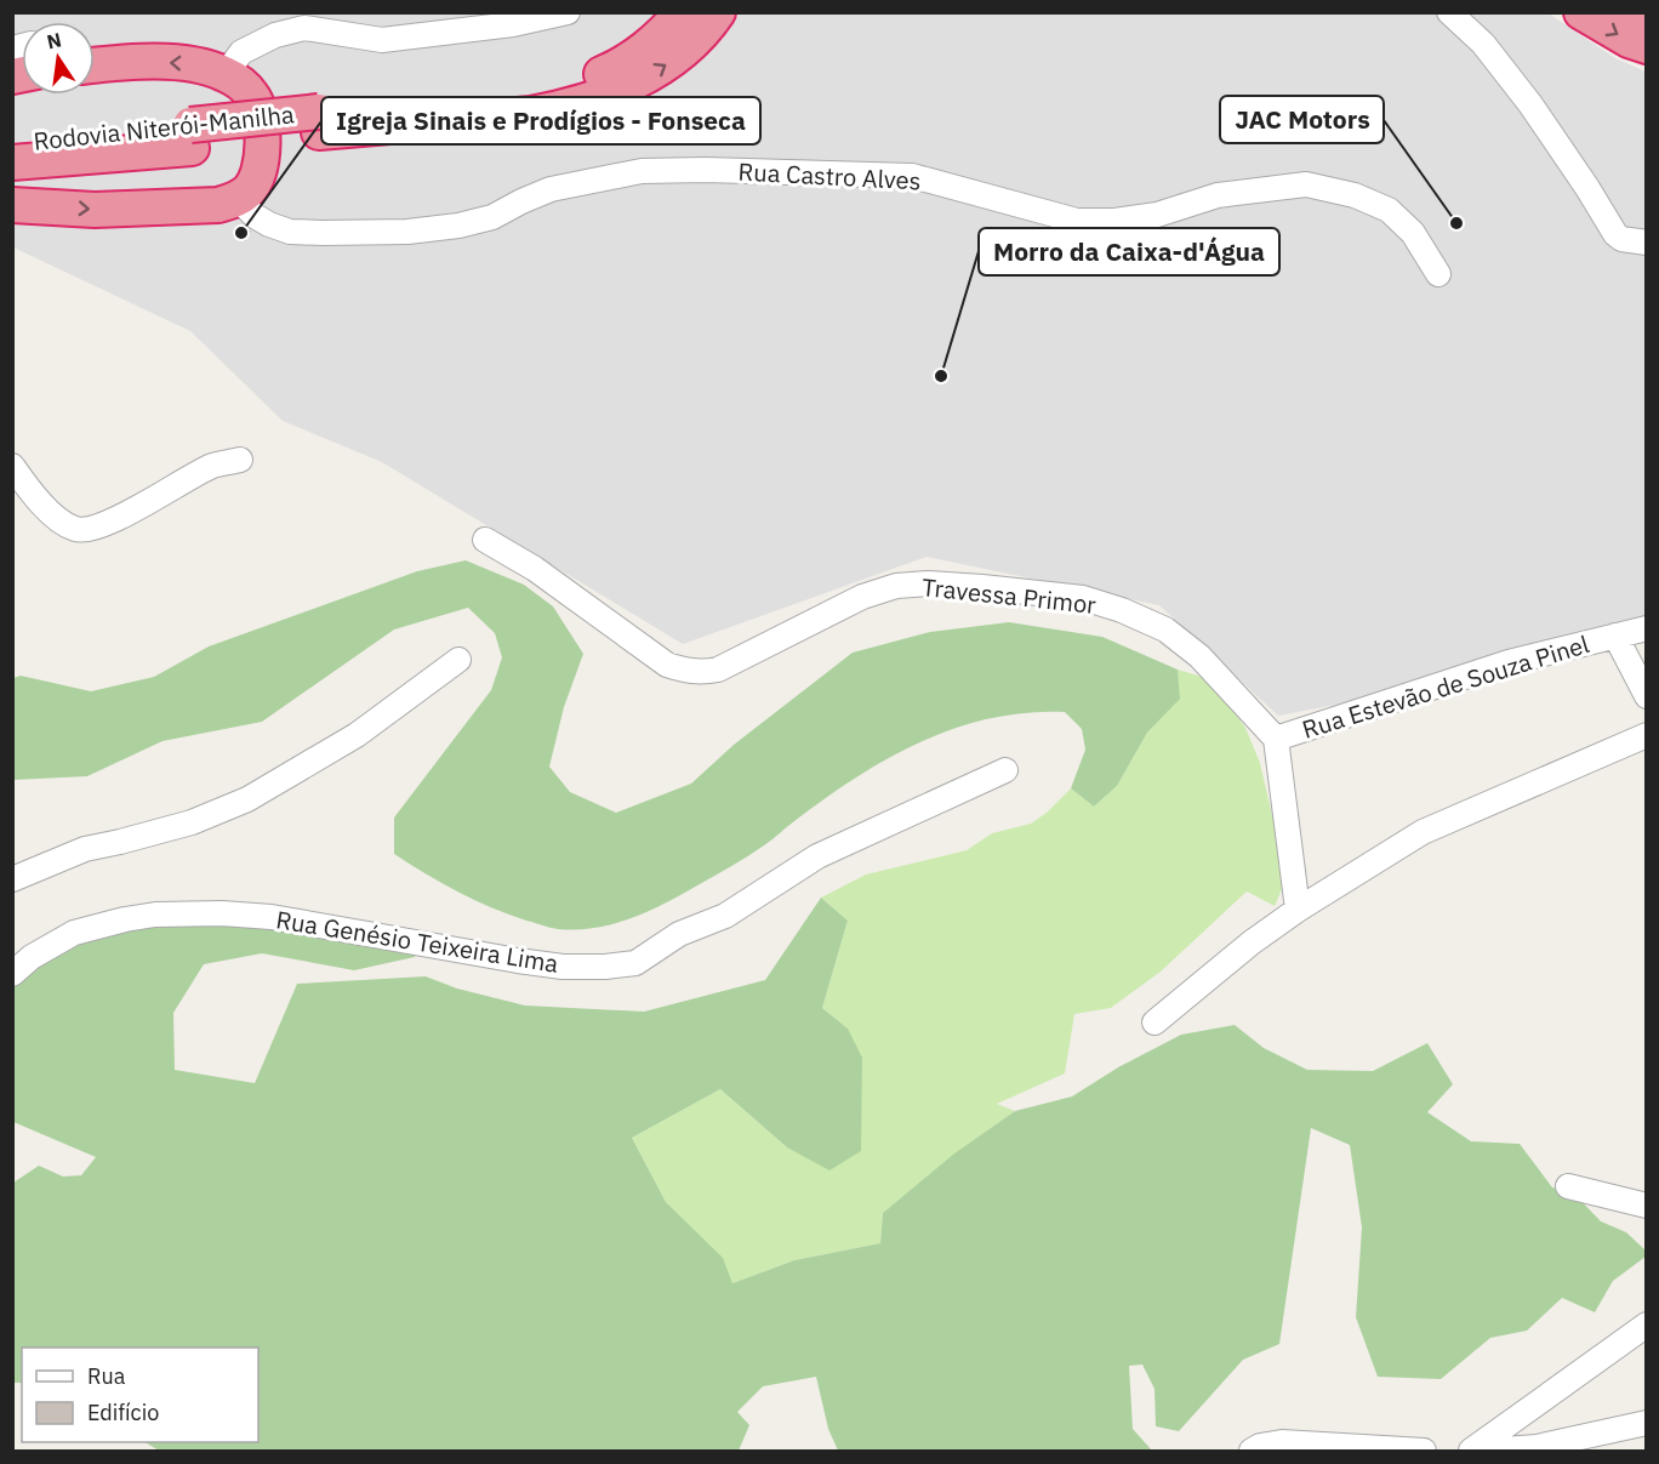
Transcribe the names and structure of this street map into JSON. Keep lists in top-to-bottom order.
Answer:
{
  "streets": {
    "highway": ["Rodovia Niterói-Manilha"],
    "street": [
      "Rua Castro Alves",
      "Travessa Primor",
      "Rua Estevão de Souza Pinel",
      "Rua Genésio Teixeira Lima"
    ]
  },
  "crossings": [
    ["Travessa Primor", "Rua Estevão de Souza Pinel"]
  ],
  "places": ["JAC Motors", "Igreja Sinais e Prodígios - Fonseca", "Morro da Caixa-d'Água"],
  "legend": ["Rua", "Edifício"],
  "north": "top"
}
